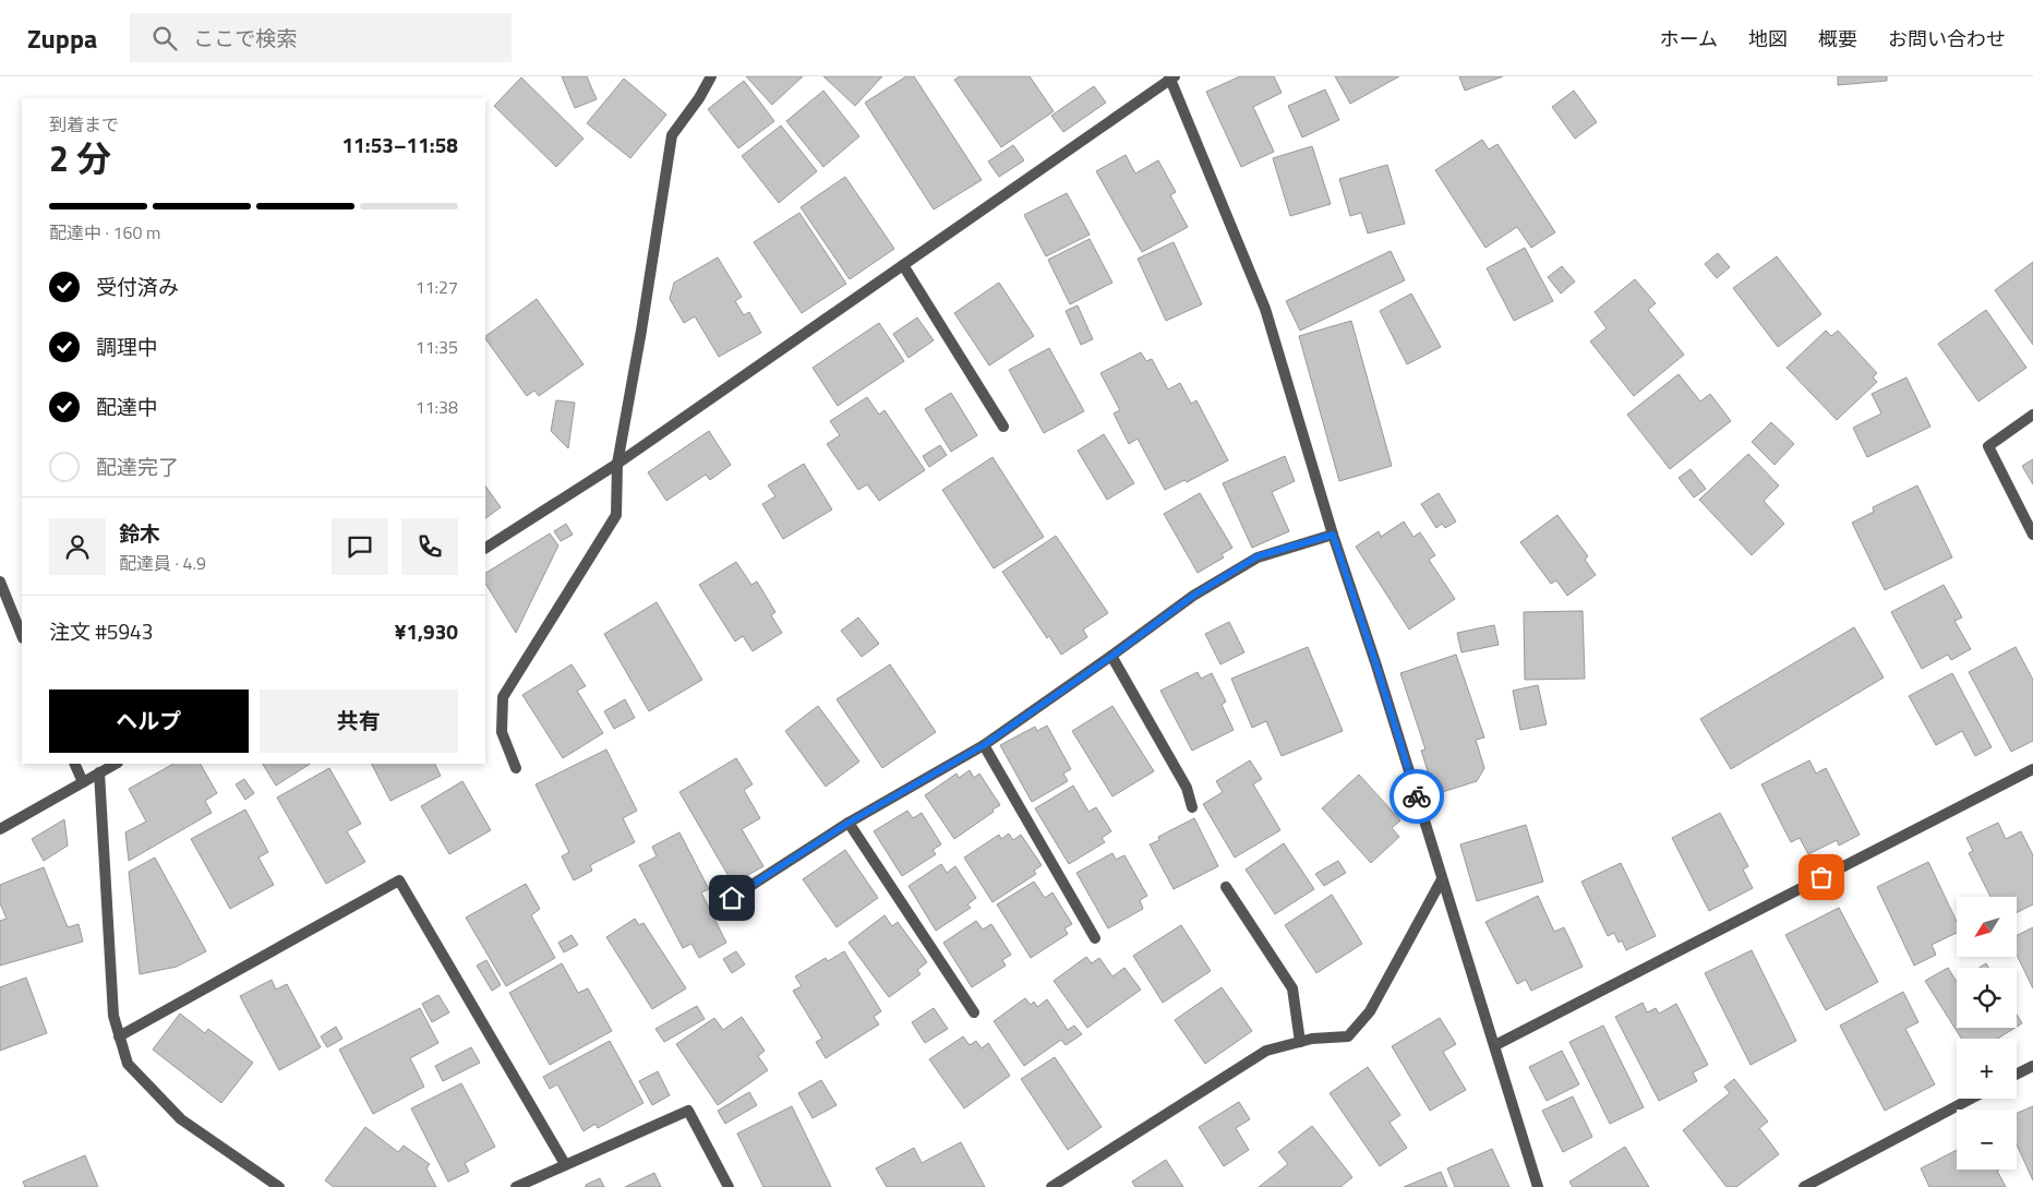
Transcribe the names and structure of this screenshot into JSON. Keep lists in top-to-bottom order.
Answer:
{
  "north": "bottom left",
  "page": {
    "header": "Zuppa",
    "search": "ここで検索",
    "nav": [
      "ホーム",
      "地図",
      "概要",
      "お問い合わせ"
    ],
    "heading": ["2 分", "到着まで", "11:53–11:58"],
    "panel": [
      "鈴木",
      "配達員 · 4.9",
      "注文 #5943",
      "¥1,930"
    ],
    "bar": "配達中 · 160 m",
    "list": [
      ["受付済み", "11:27"],
      ["調理中", "11:35"],
      ["配達中", "11:38"],
      "配達完了"
    ],
    "buttons": ["ヘルプ", "共有"],
    "map_buttons": ["+", "−"]
  }
}
